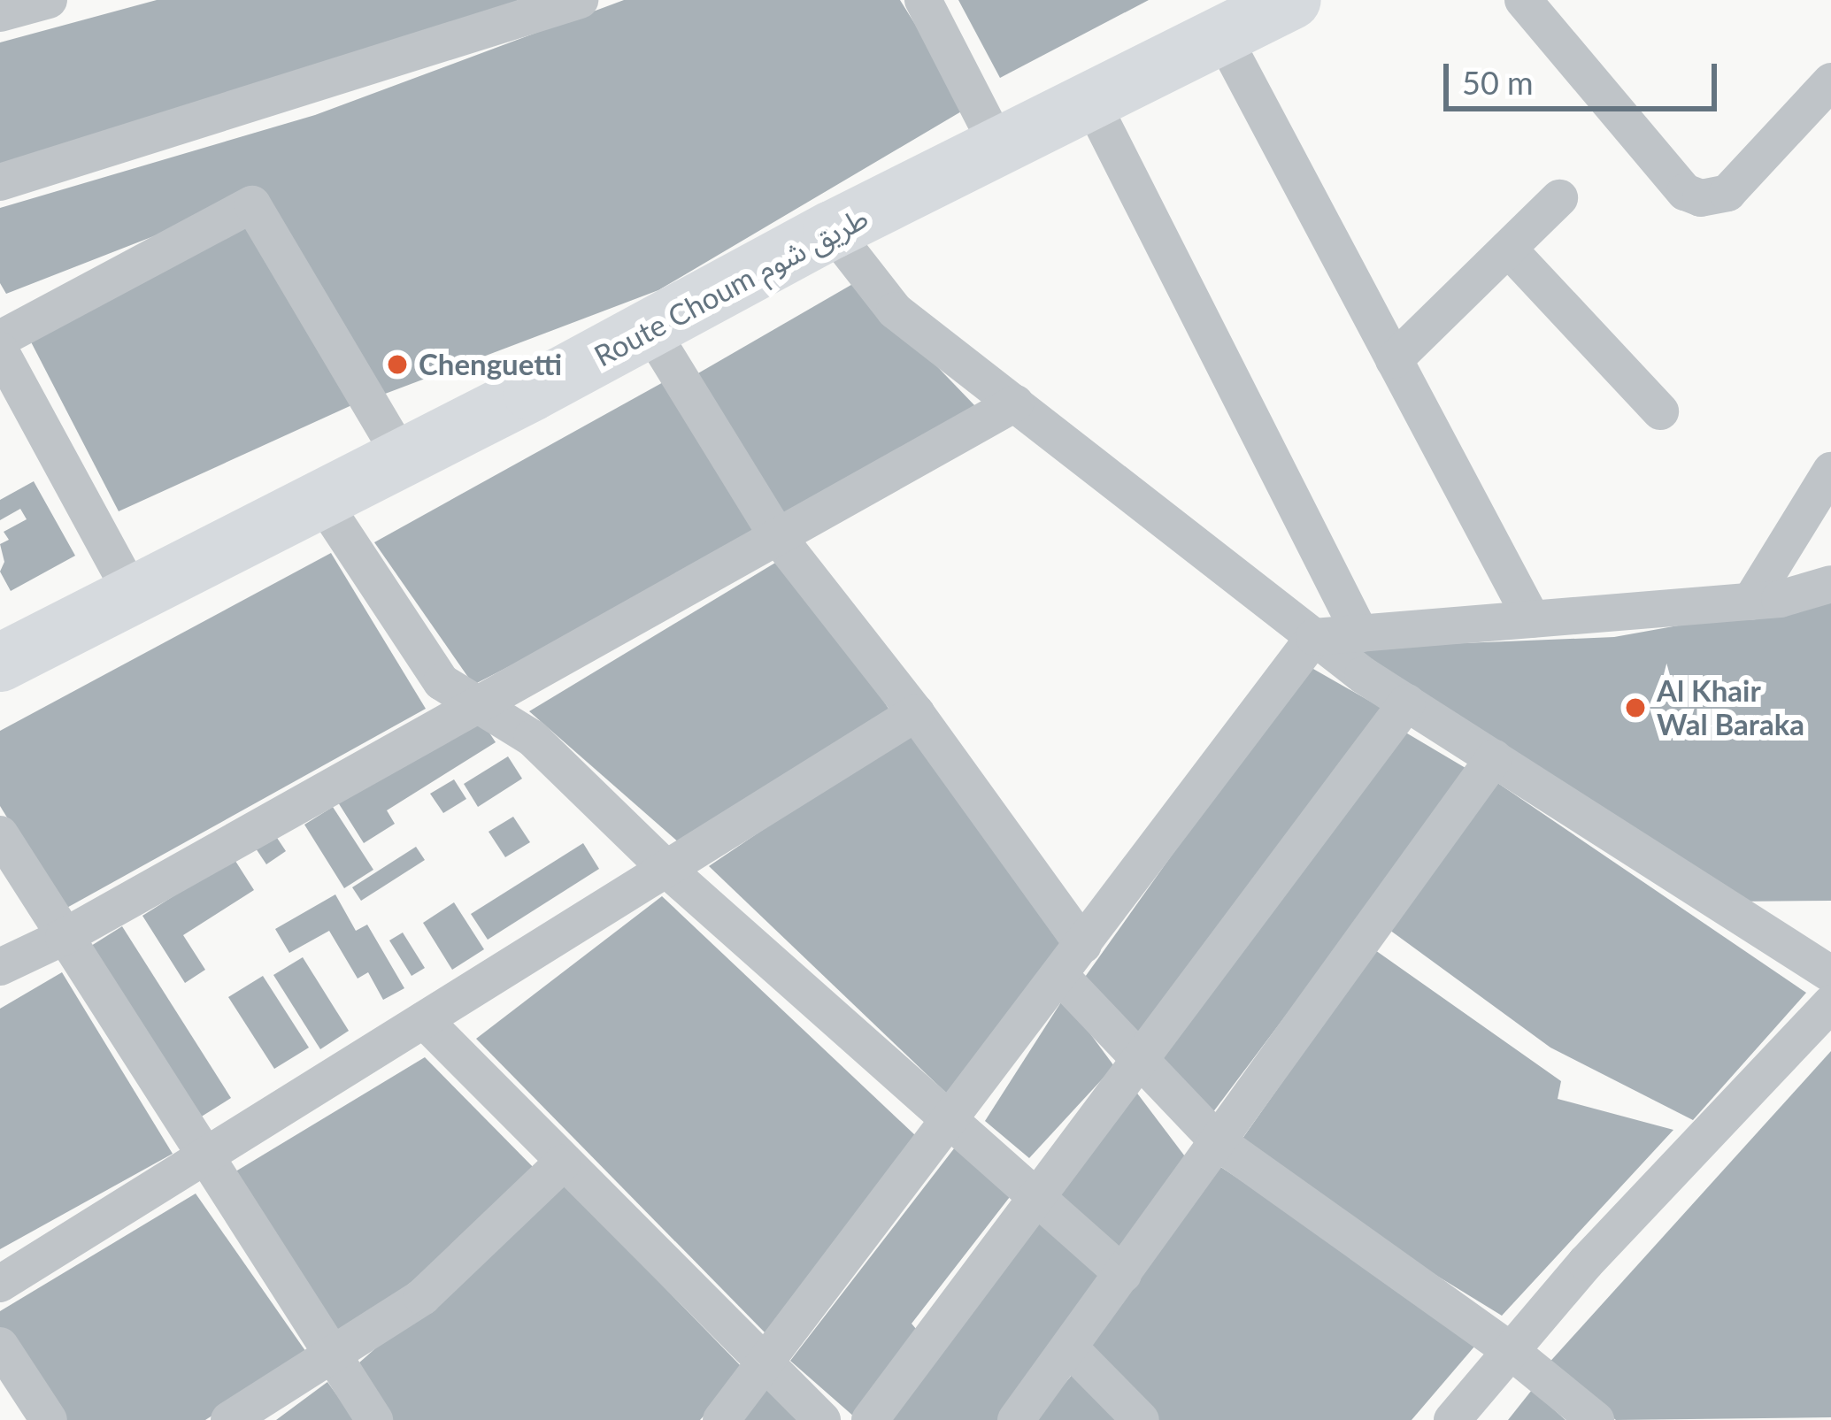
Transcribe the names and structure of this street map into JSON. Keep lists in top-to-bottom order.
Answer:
{
  "streets": {
    "highway": ["Route Choum طريق شوم"]
  },
  "places": ["Chenguetti", "Al Khair Wal Baraka"],
  "scale_bar": "50 m"
}
